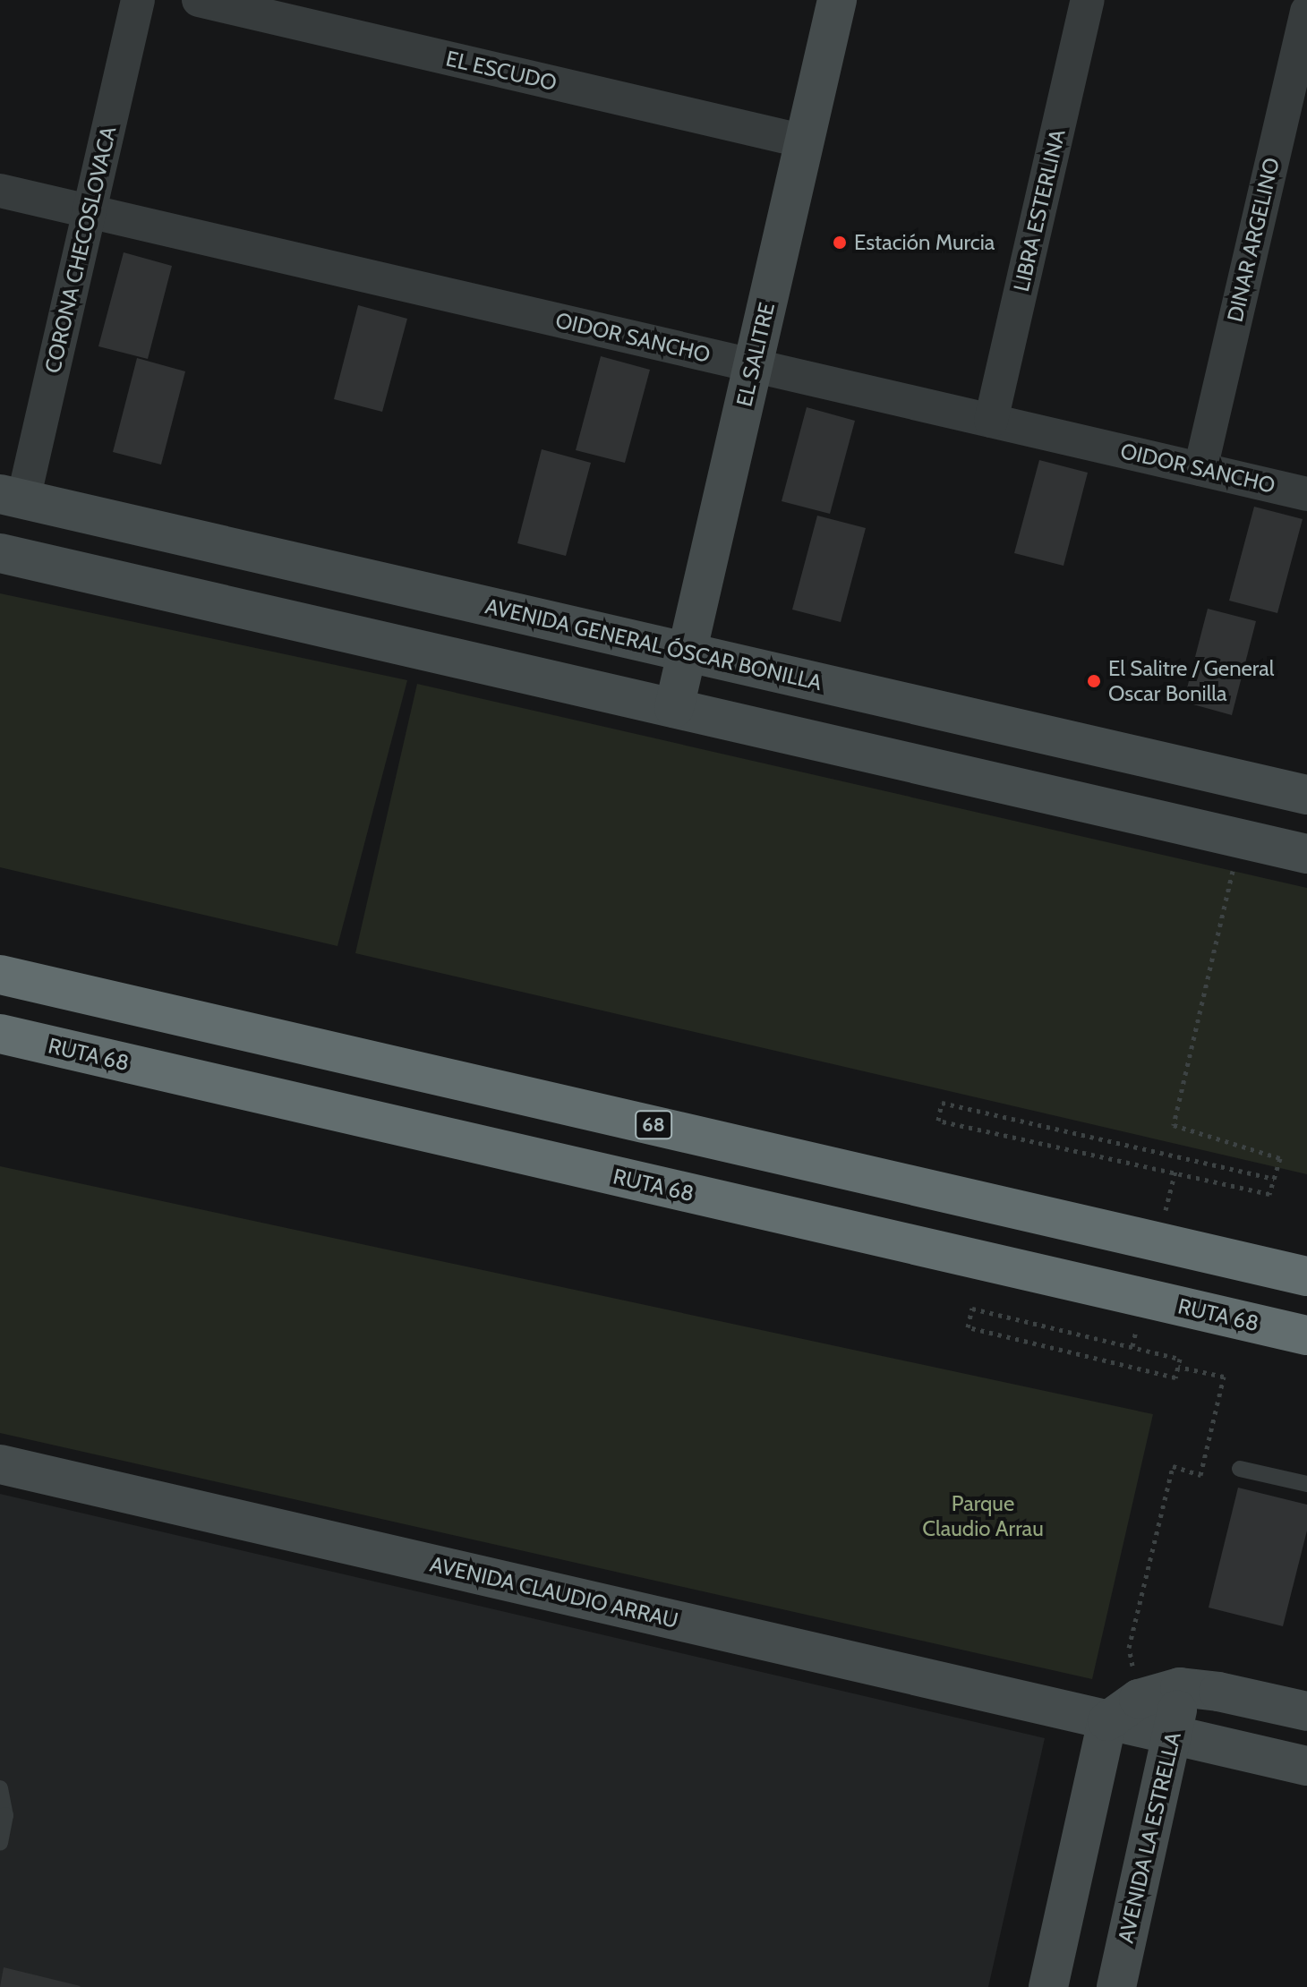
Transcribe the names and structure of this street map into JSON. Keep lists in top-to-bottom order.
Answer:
{
  "streets": {
    "highway": ["RUTA 68", "68"],
    "street": [
      "EL ESCUDO",
      "LIBRA ESTERLINA",
      "DINAR ARGELINO",
      "CORONA CHECOSLOVACA",
      "OIDOR SANCHO",
      "EL SALITRE",
      "AVENIDA GENERAL ÓSCAR BONILLA",
      "AVENIDA CLAUDIO ARRAU",
      "AVENIDA LA ESTRELLA"
    ]
  },
  "crossings": [
    ["EL ESCUDO", "EL SALITRE"],
    ["LIBRA ESTERLINA", "OIDOR SANCHO"],
    ["DINAR ARGELINO", "OIDOR SANCHO"],
    ["CORONA CHECOSLOVACA", "OIDOR SANCHO"],
    ["CORONA CHECOSLOVACA", "AVENIDA GENERAL ÓSCAR BONILLA"],
    ["OIDOR SANCHO", "EL SALITRE"],
    ["EL SALITRE", "AVENIDA GENERAL ÓSCAR BONILLA"],
    ["AVENIDA CLAUDIO ARRAU", "AVENIDA LA ESTRELLA"]
  ],
  "parks": ["Parque Claudio Arrau"],
  "places": ["Estación Murcia", "El Salitre / General Oscar Bonilla"]
}
